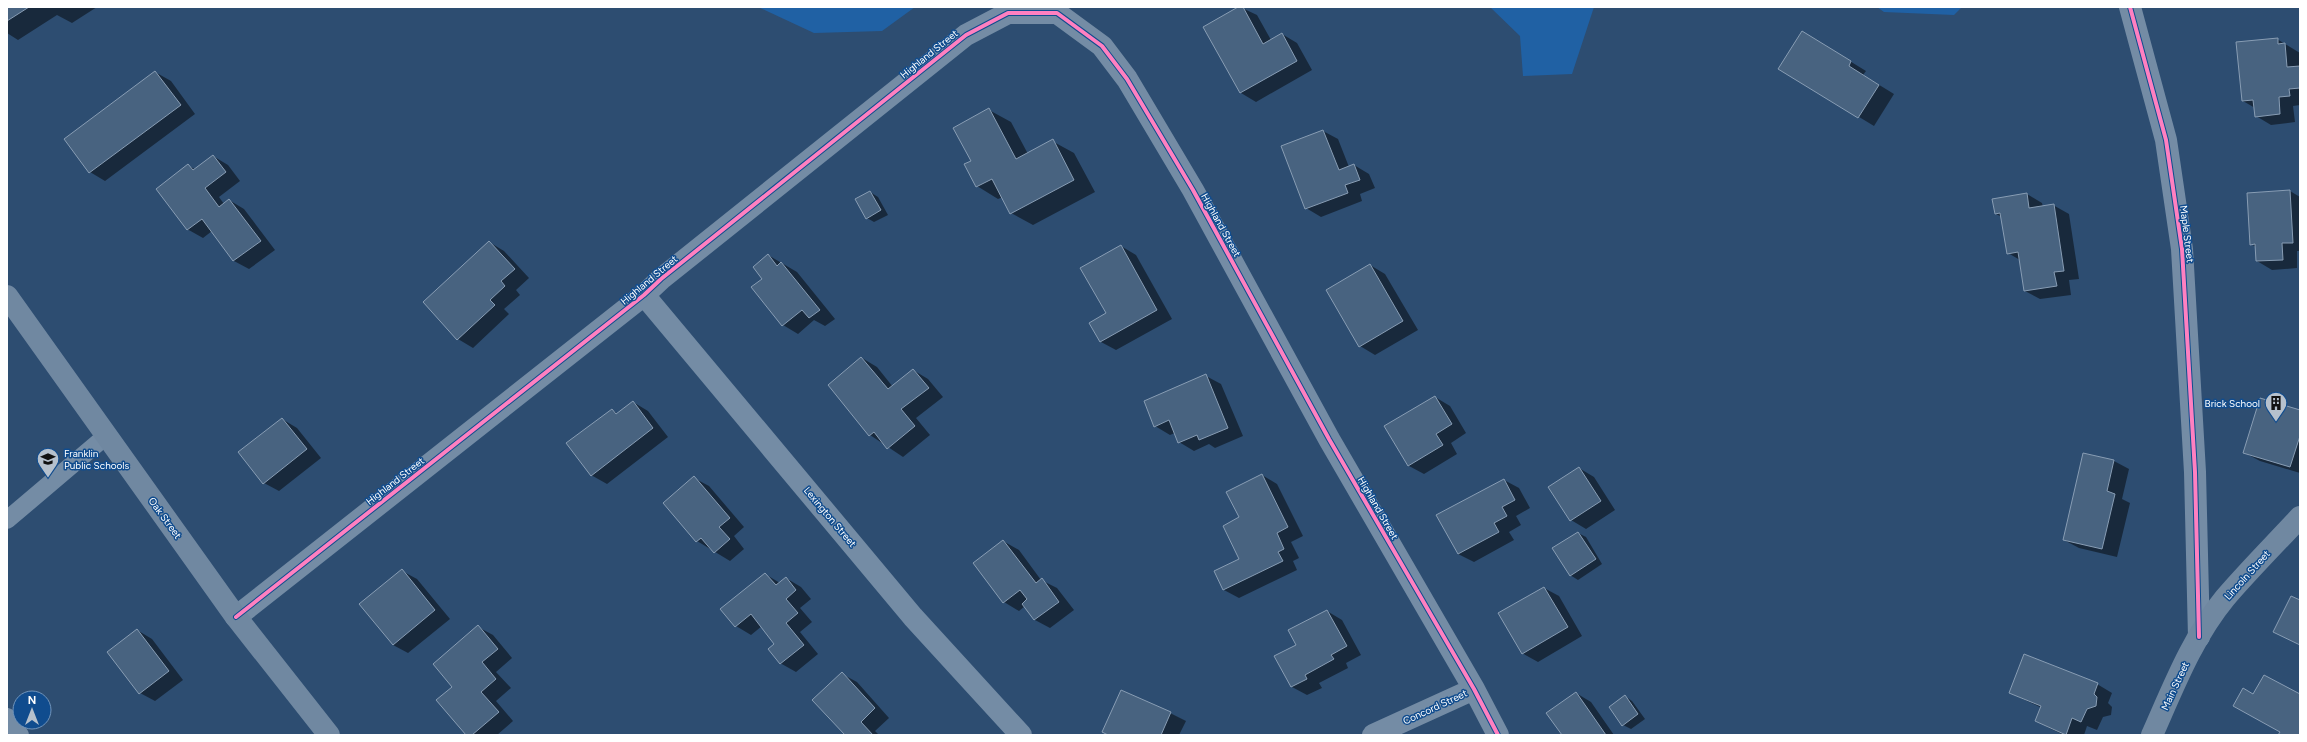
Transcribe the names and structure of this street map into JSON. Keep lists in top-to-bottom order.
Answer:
{
  "streets": {
    "main road": ["Oak Street", "Lincoln Street", "Main Street"],
    "street": [
      "Highland Street",
      "Maple Street",
      "Lexington Street",
      "Concord Street"
    ]
  },
  "crossings": [
    ["Highland Street", "Lexington Street"],
    ["Highland Street", "Oak Street"],
    ["Highland Street", "Concord Street"],
    ["Maple Street", "Lincoln Street"],
    ["Maple Street", "Main Street"],
    ["Lincoln Street", "Main Street"]
  ],
  "places": {
    "building": ["Brick School"],
    "school or university": ["Franklin Public Schools"]
  },
  "north": "top"
}
